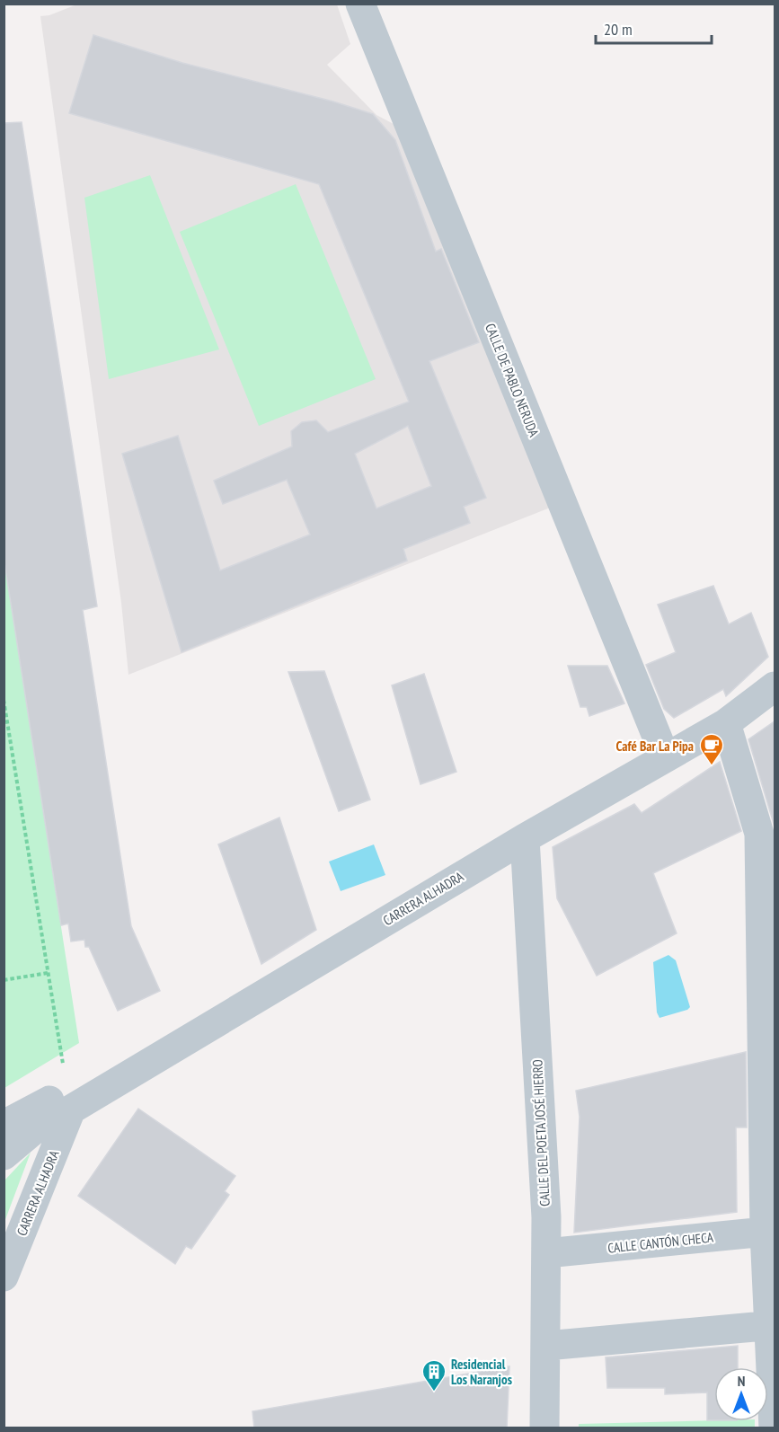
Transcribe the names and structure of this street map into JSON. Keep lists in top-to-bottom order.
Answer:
{
  "streets": {
    "street": [
      "CALLE DE PABLO NERUDA",
      "CARRERA ALHADRA",
      "CALLE DEL POETA JOSÉ HIERRO",
      "CALLE CANTÓN CHECA"
    ]
  },
  "crossings": [
    ["CALLE DE PABLO NERUDA", "CARRERA ALHADRA"],
    ["CARRERA ALHADRA", "CALLE DEL POETA JOSÉ HIERRO"],
    ["CALLE DEL POETA JOSÉ HIERRO", "CALLE CANTÓN CHECA"]
  ],
  "places": {
    "cafe": ["Café Bar La Pipa"],
    "building": ["Residencial Los Naranjos"]
  },
  "scale_bar": "20 m",
  "north": "top"
}
